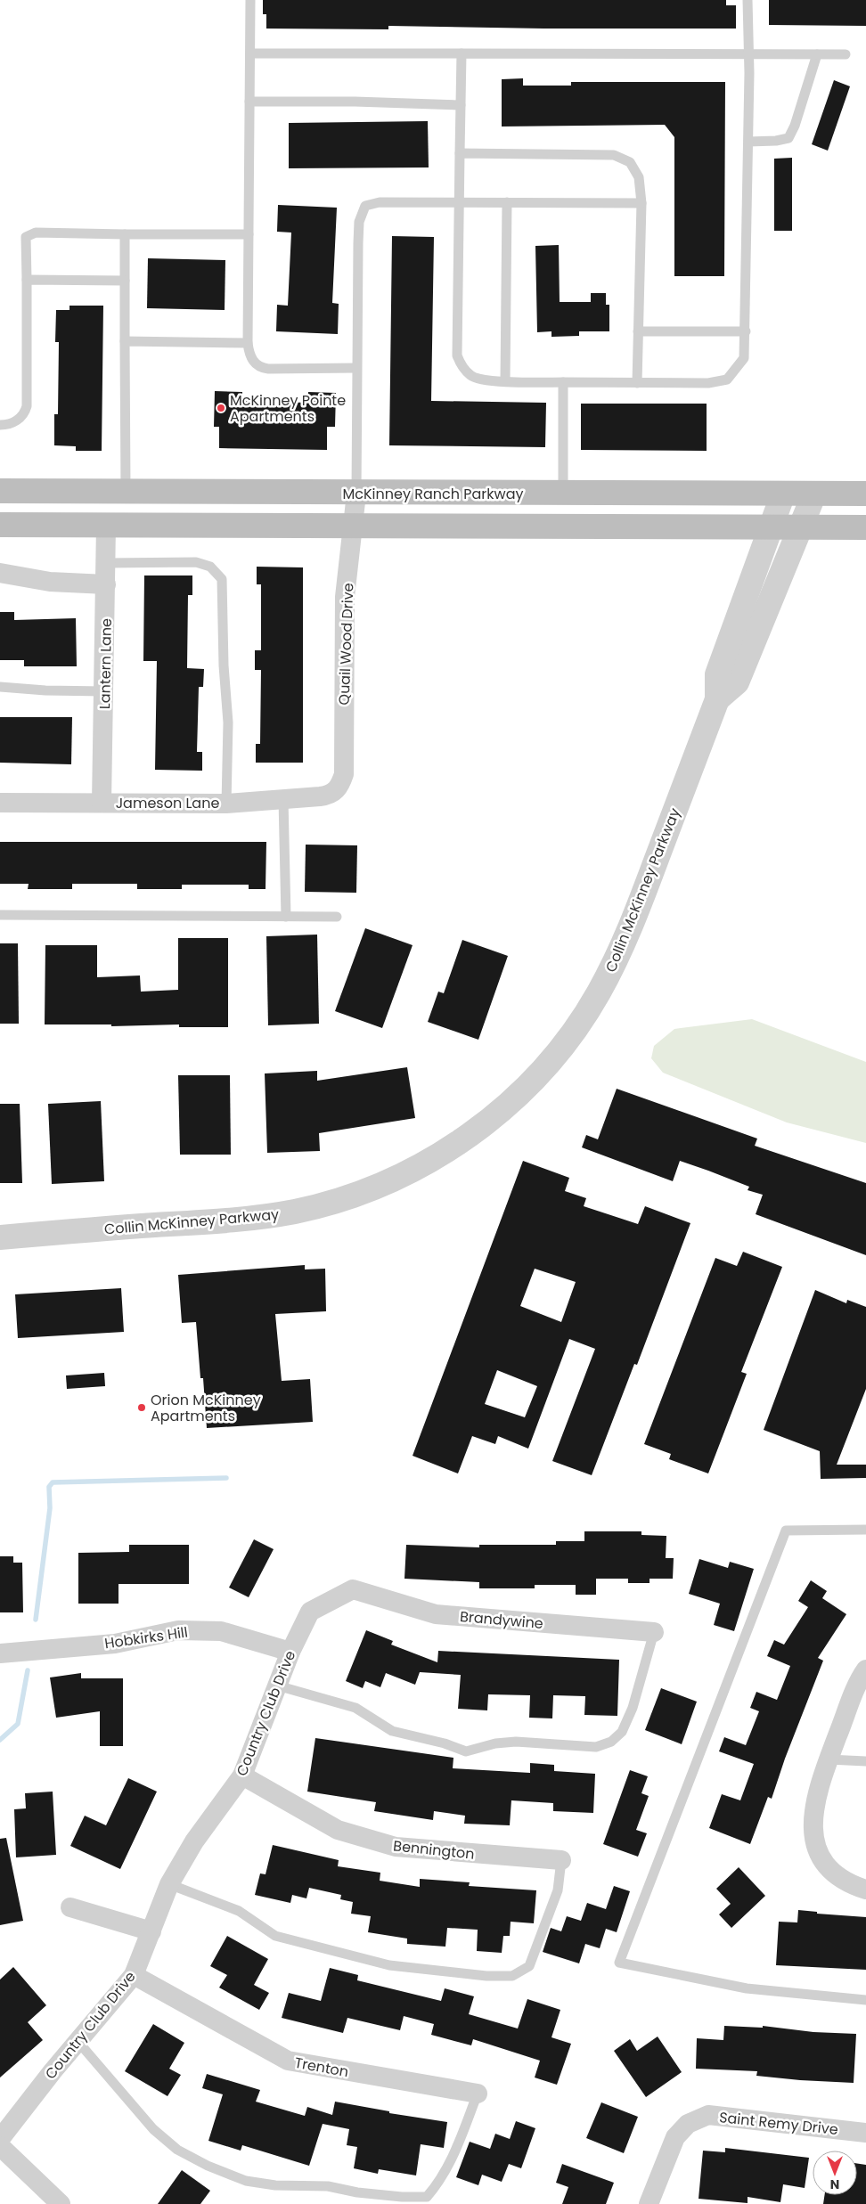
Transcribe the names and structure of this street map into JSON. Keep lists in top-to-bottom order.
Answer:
{
  "streets": {
    "main road": ["McKinney Ranch Parkway"],
    "street": [
      "Quail Wood Drive",
      "Lantern Lane",
      "Jameson Lane",
      "Collin McKinney Parkway",
      "Brandywine",
      "Hobkirks Hill",
      "Country Club Drive",
      "Bennington",
      "Trenton",
      "Saint Remy Drive"
    ]
  },
  "crossings": [
    ["McKinney Ranch Parkway", "Quail Wood Drive"],
    ["McKinney Ranch Parkway", "Collin McKinney Parkway"],
    ["Quail Wood Drive", "Jameson Lane"],
    ["Lantern Lane", "Jameson Lane"],
    ["Brandywine", "Country Club Drive"],
    ["Hobkirks Hill", "Country Club Drive"],
    ["Country Club Drive", "Bennington"],
    ["Country Club Drive", "Trenton"]
  ],
  "places": ["McKinney Pointe Apartments", "Orion McKinney Apartments"],
  "north": "bottom"
}
